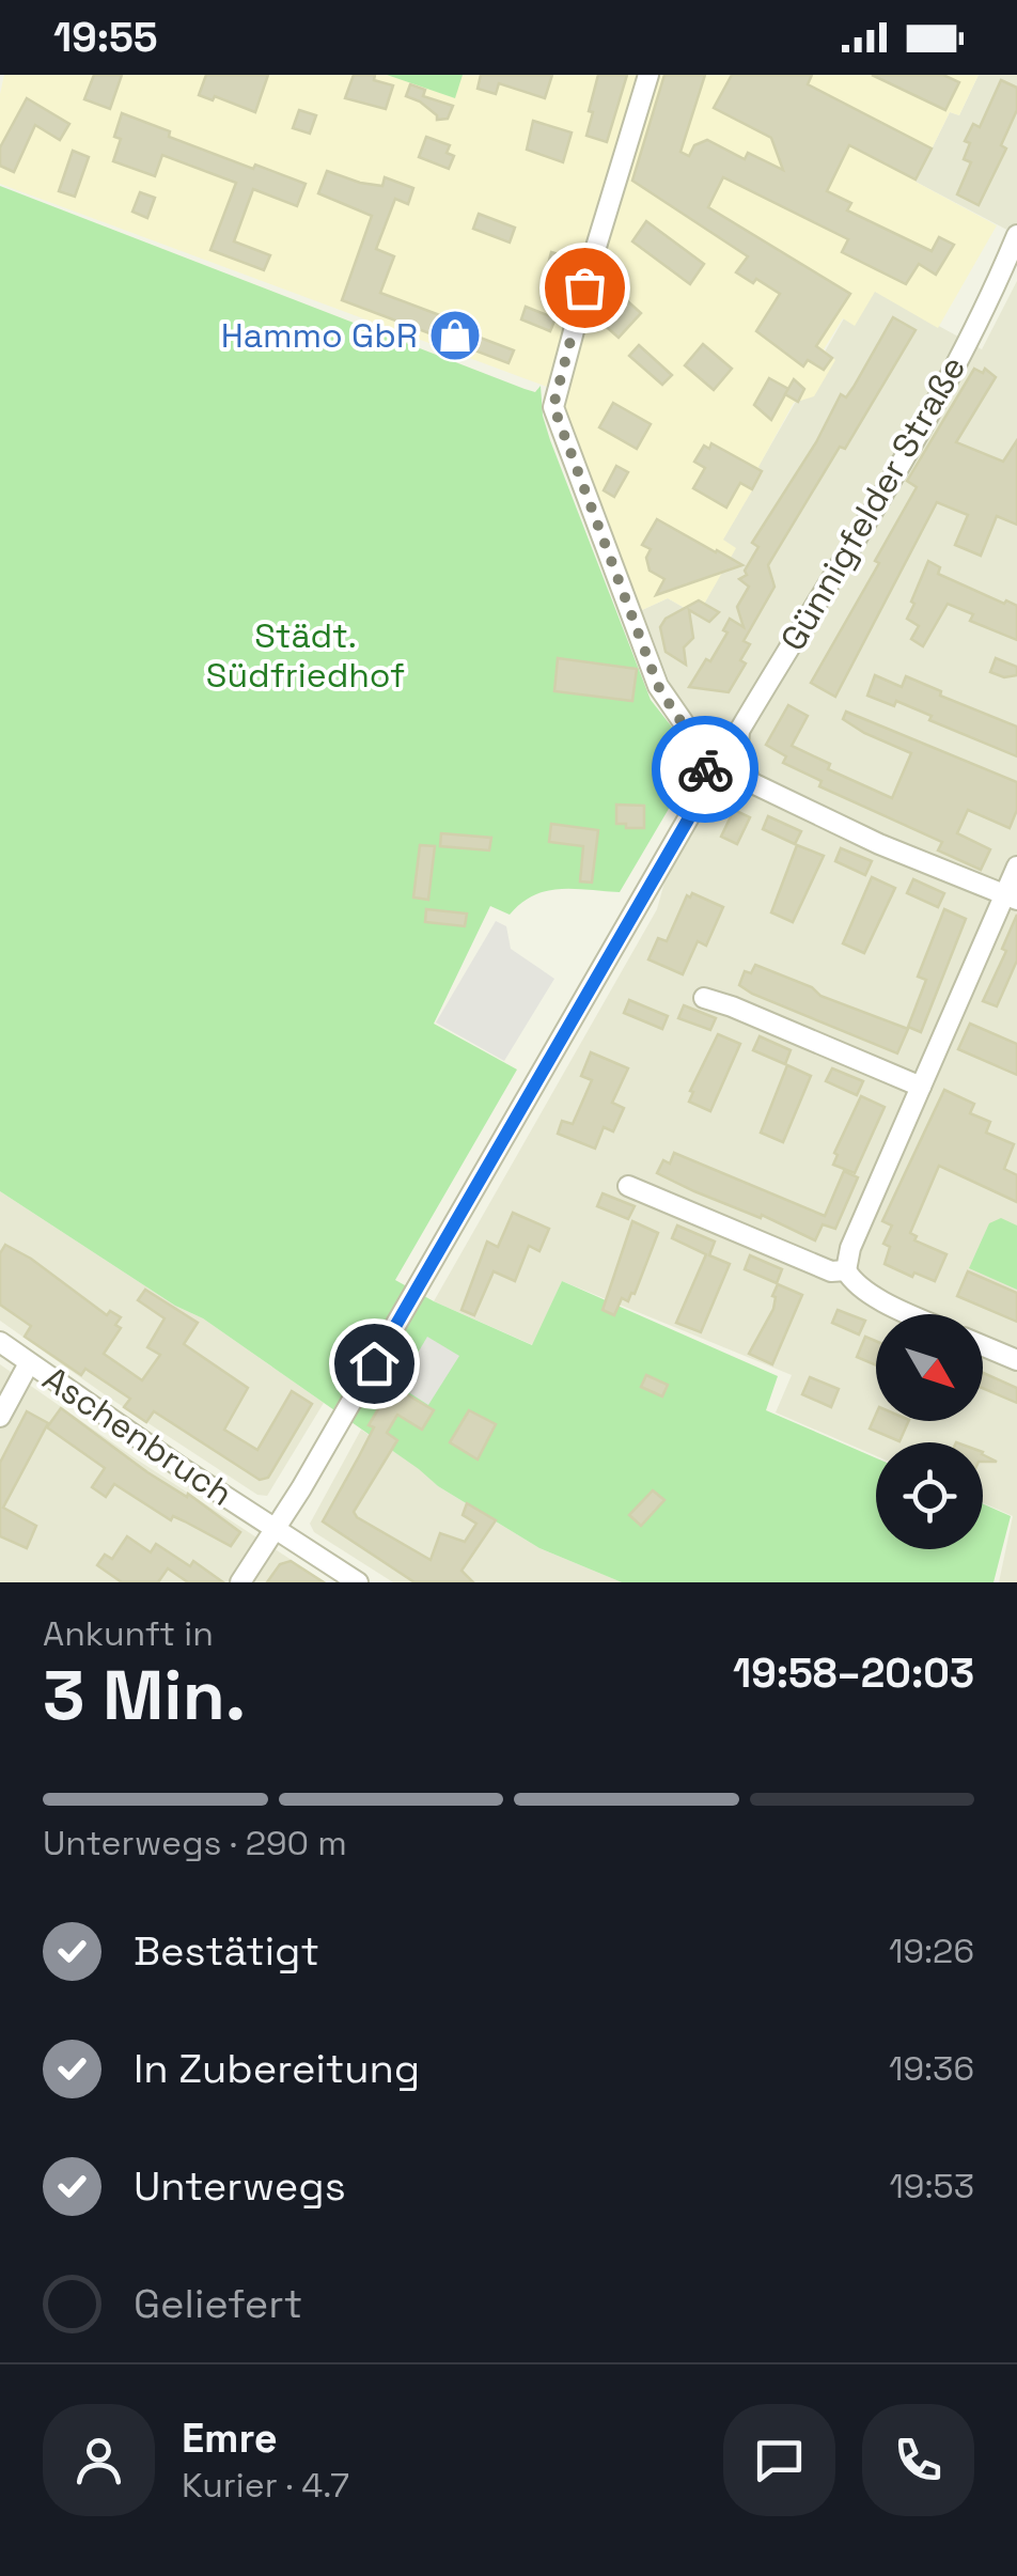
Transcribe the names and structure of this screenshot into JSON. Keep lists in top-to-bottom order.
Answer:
{
  "streets": {
    "street": ["Günnigfelder Straße", "Aschenbruch"]
  },
  "crossings": [
    ["Günnigfelder Straße", "Aschenbruch"]
  ],
  "parks": ["Städt. Südfriedhof"],
  "places": {
    "shop": ["Hammo GbR"]
  },
  "north": "bottom right",
  "page": {
    "status": "19:55",
    "heading": ["3 Min.", "Ankunft in", "19:58–20:03"],
    "panel": ["Emre", "Kurier · 4.7"],
    "bar": "Unterwegs · 290 m",
    "list": [
      ["Bestätigt", "19:26"],
      ["In Zubereitung", "19:36"],
      ["Unterwegs", "19:53"],
      "Geliefert"
    ]
  }
}
